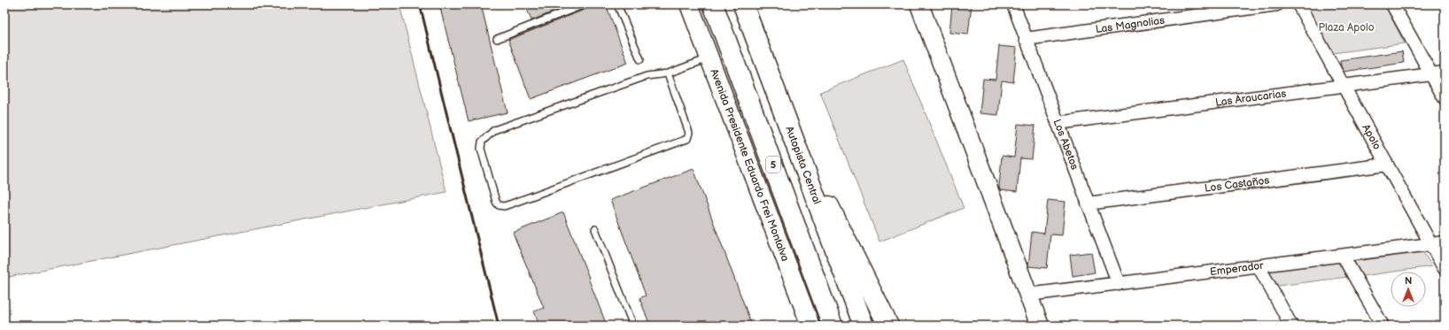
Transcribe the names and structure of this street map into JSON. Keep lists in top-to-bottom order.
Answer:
{
  "streets": {
    "highway": ["5", "Autopista Central"],
    "main road": ["Avenida Presidente Eduardo Frei Montalva"],
    "street": [
      "Las Magnolias",
      "Las Araucarias",
      "Apolo",
      "Los Abetos",
      "Los Castaños",
      "Emperador"
    ]
  },
  "crossings": [
    ["Las Magnolias", "Los Abetos"],
    ["Las Araucarias", "Apolo"],
    ["Las Araucarias", "Los Abetos"],
    ["Apolo", "Los Castaños"],
    ["Apolo", "Emperador"],
    ["Los Abetos", "Los Castaños"],
    ["Los Abetos", "Emperador"]
  ],
  "parks": ["Plaza Apolo"],
  "north": "top"
}
